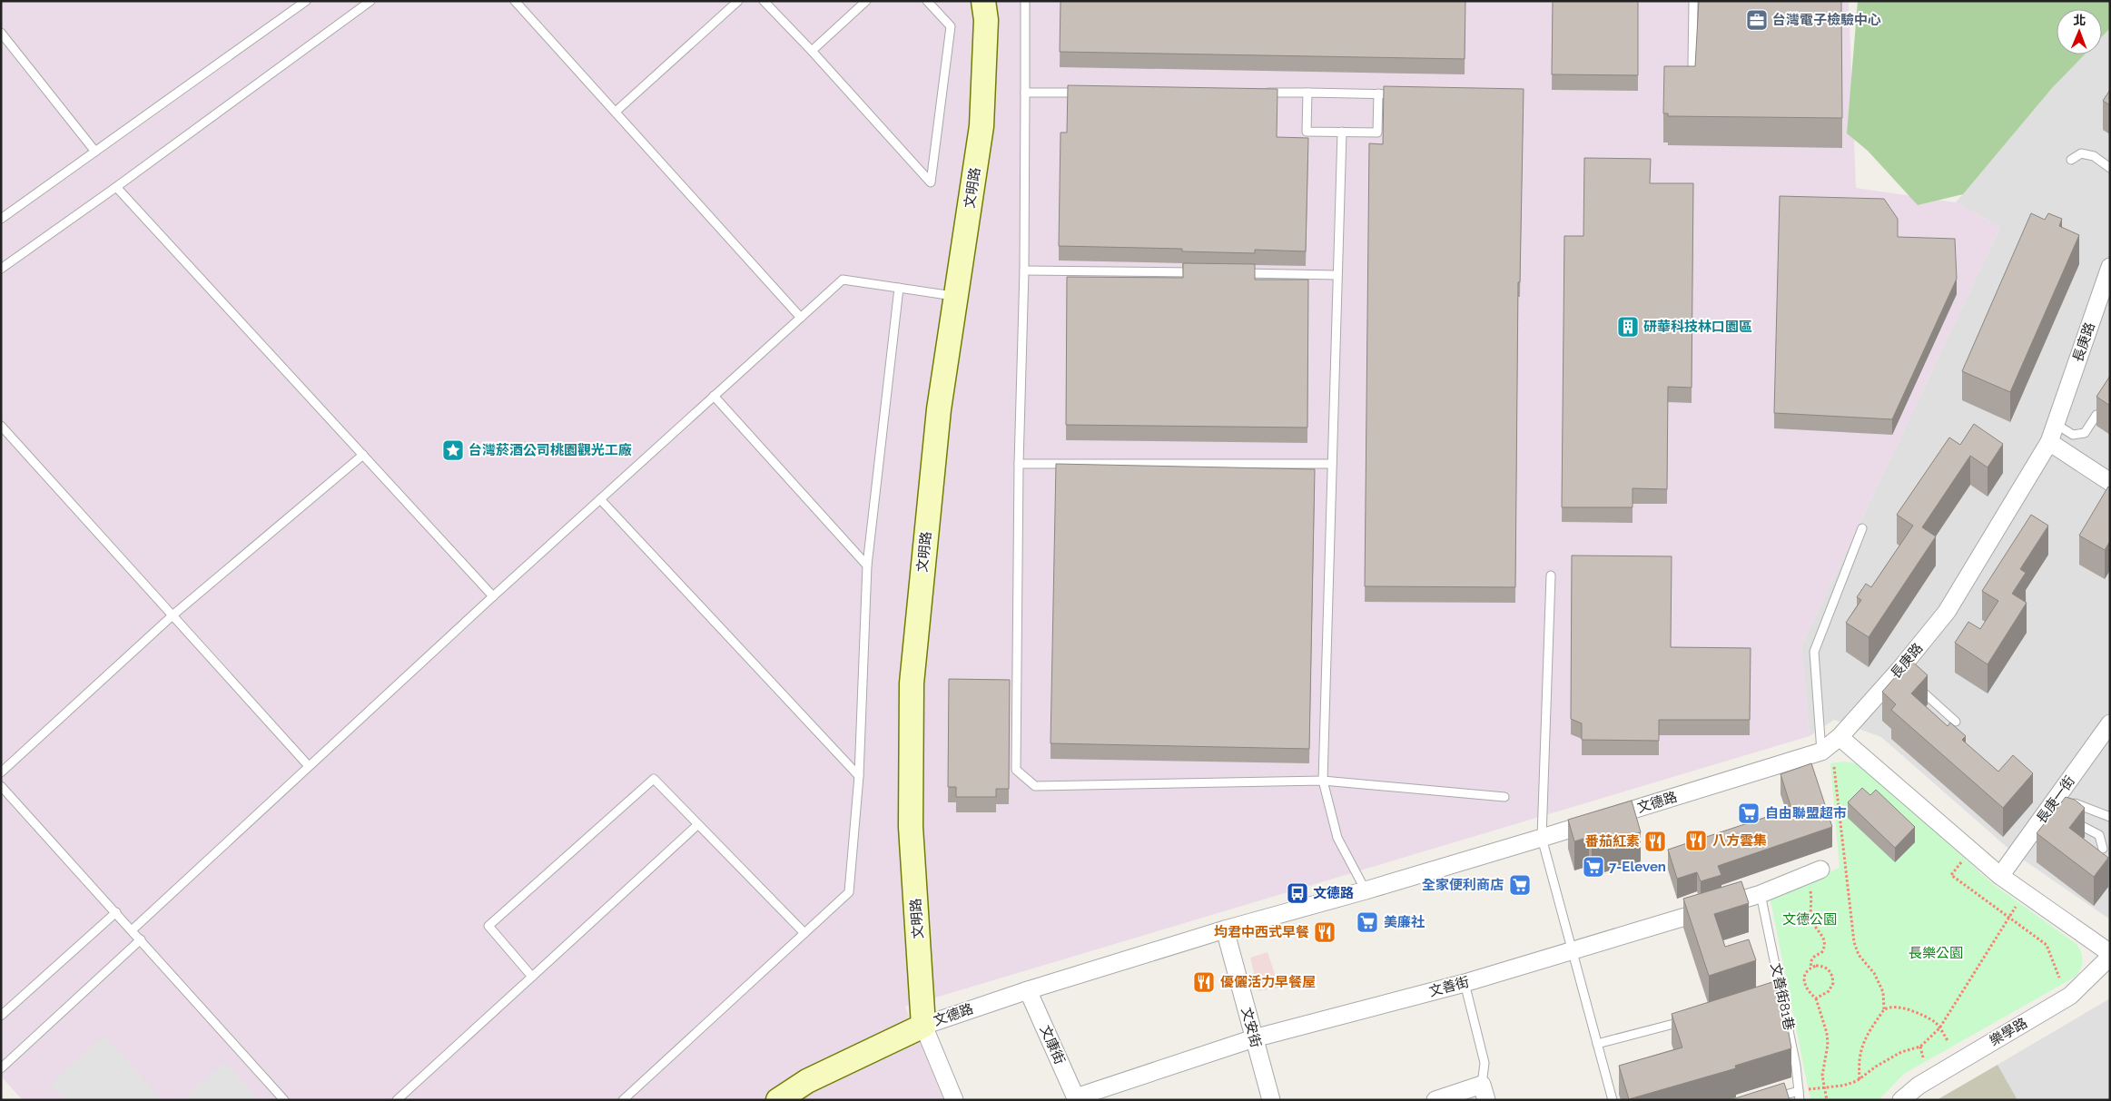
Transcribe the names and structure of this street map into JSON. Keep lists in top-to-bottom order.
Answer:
{
  "streets": {
    "street": [
      "文明路",
      "長庚路",
      "長庚一街",
      "文德路",
      "文善街",
      "文安街",
      "樂學路",
      "文康街"
    ],
    "lane": ["文善街81巷"]
  },
  "crossings": [
    ["文明路", "文德路"],
    ["長庚路", "文德路"],
    ["文德路", "文安街"],
    ["文德路", "文康街"],
    ["文善街", "文善街81巷"],
    ["文善街", "文安街"],
    ["文善街", "文康街"]
  ],
  "parks": ["文德公園", "長樂公園"],
  "places": {
    "office": ["台灣電子檢驗中心"],
    "building": ["研華科技林口園區"],
    "place": ["台灣菸酒公司桃園觀光工廠"],
    "supermarket": [
      "自由聯盟超市",
      "7-Eleven",
      "全家便利商店",
      "美廉社"
    ],
    "restaurant": [
      "八方雲集",
      "番茄紅素",
      "均君中西式早餐",
      "優儷活力早餐屋"
    ],
    "bus stop": ["文德路"]
  },
  "north": "top"
}
